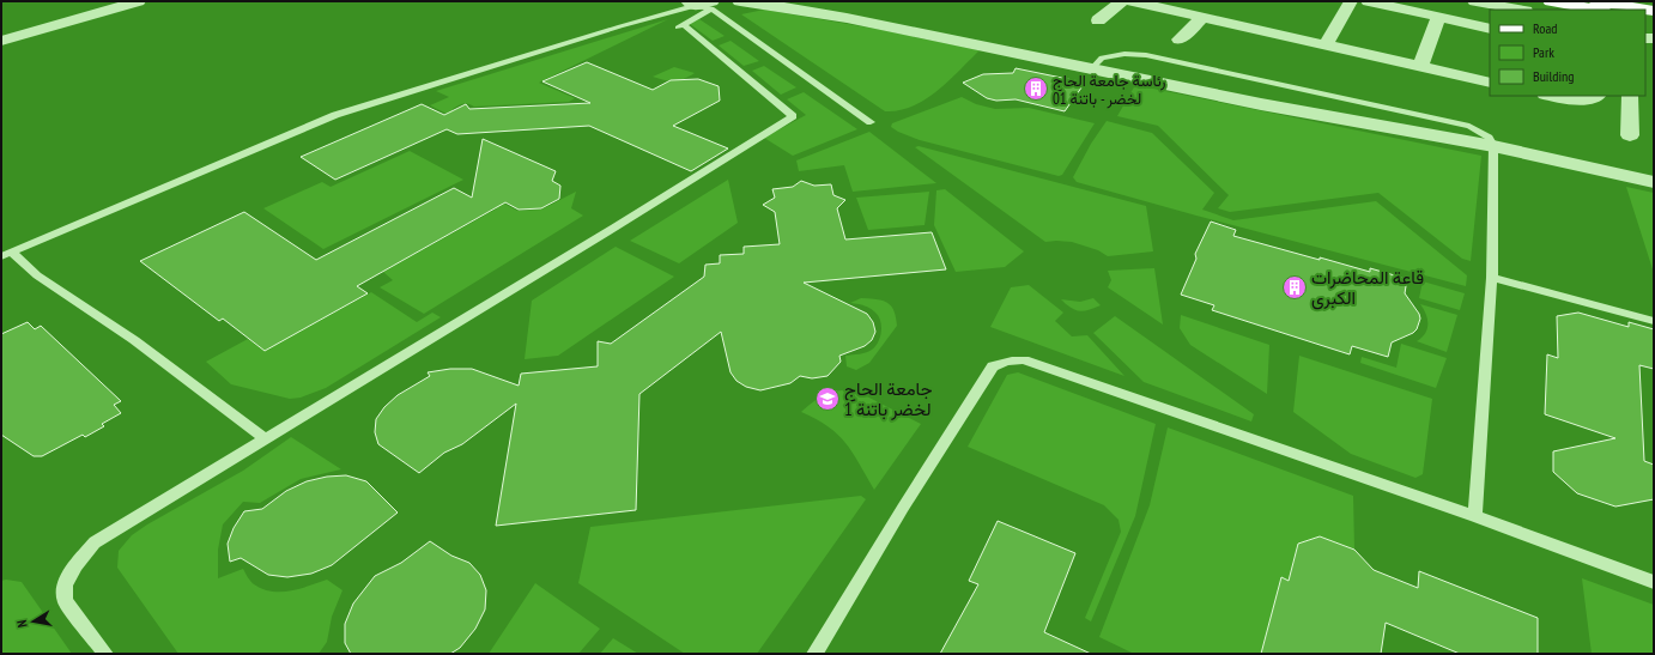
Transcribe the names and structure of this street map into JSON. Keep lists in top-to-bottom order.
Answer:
{
  "places": {
    "building": ["رئاسة جامعة الحاج لخضر - باتنة 01", "قاعة المحاضرات الكبرى"],
    "school or university": ["جامعة الحاج لخضر باتنة 1"]
  },
  "legend": ["Road", "Park", "Building"],
  "north": "left"
}
